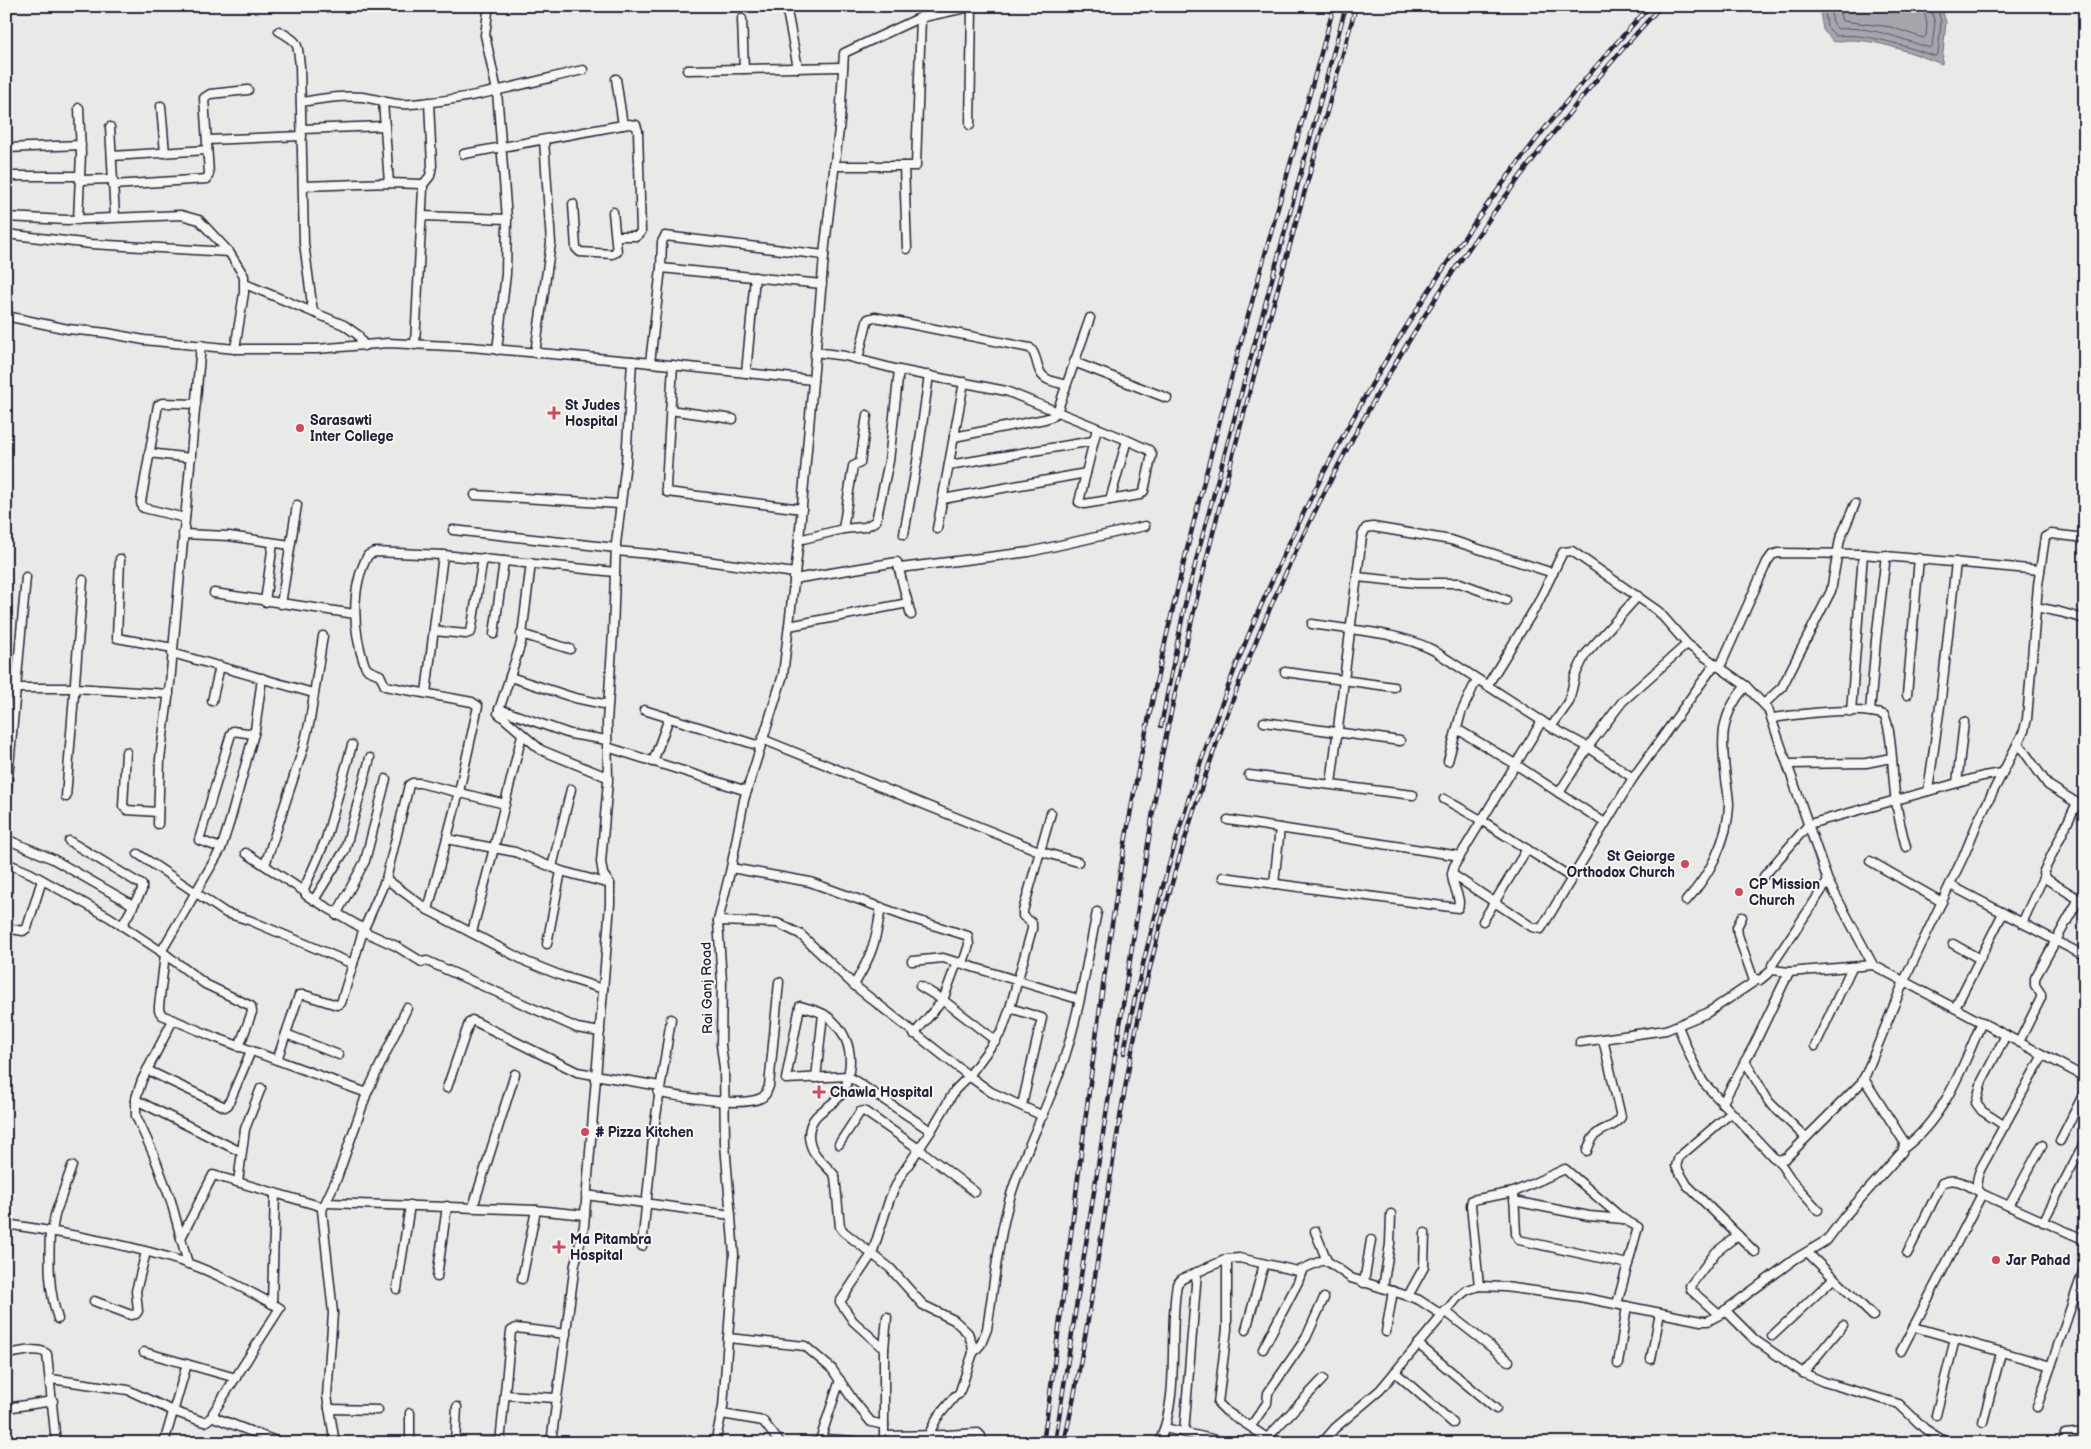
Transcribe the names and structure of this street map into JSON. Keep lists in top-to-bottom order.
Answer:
{
  "streets": {
    "street": ["Rai Ganj Road"]
  },
  "places": {
    "health": ["St Judes Hospital", "Chawla Hospital", "Ma Pitambra Hospital"],
    "other": [
      "Sarasawti Inter College",
      "St Geiorge Orthodox Church",
      "CP Mission Church",
      "# Pizza Kitchen",
      "Jar Pahad"
    ]
  }
}
